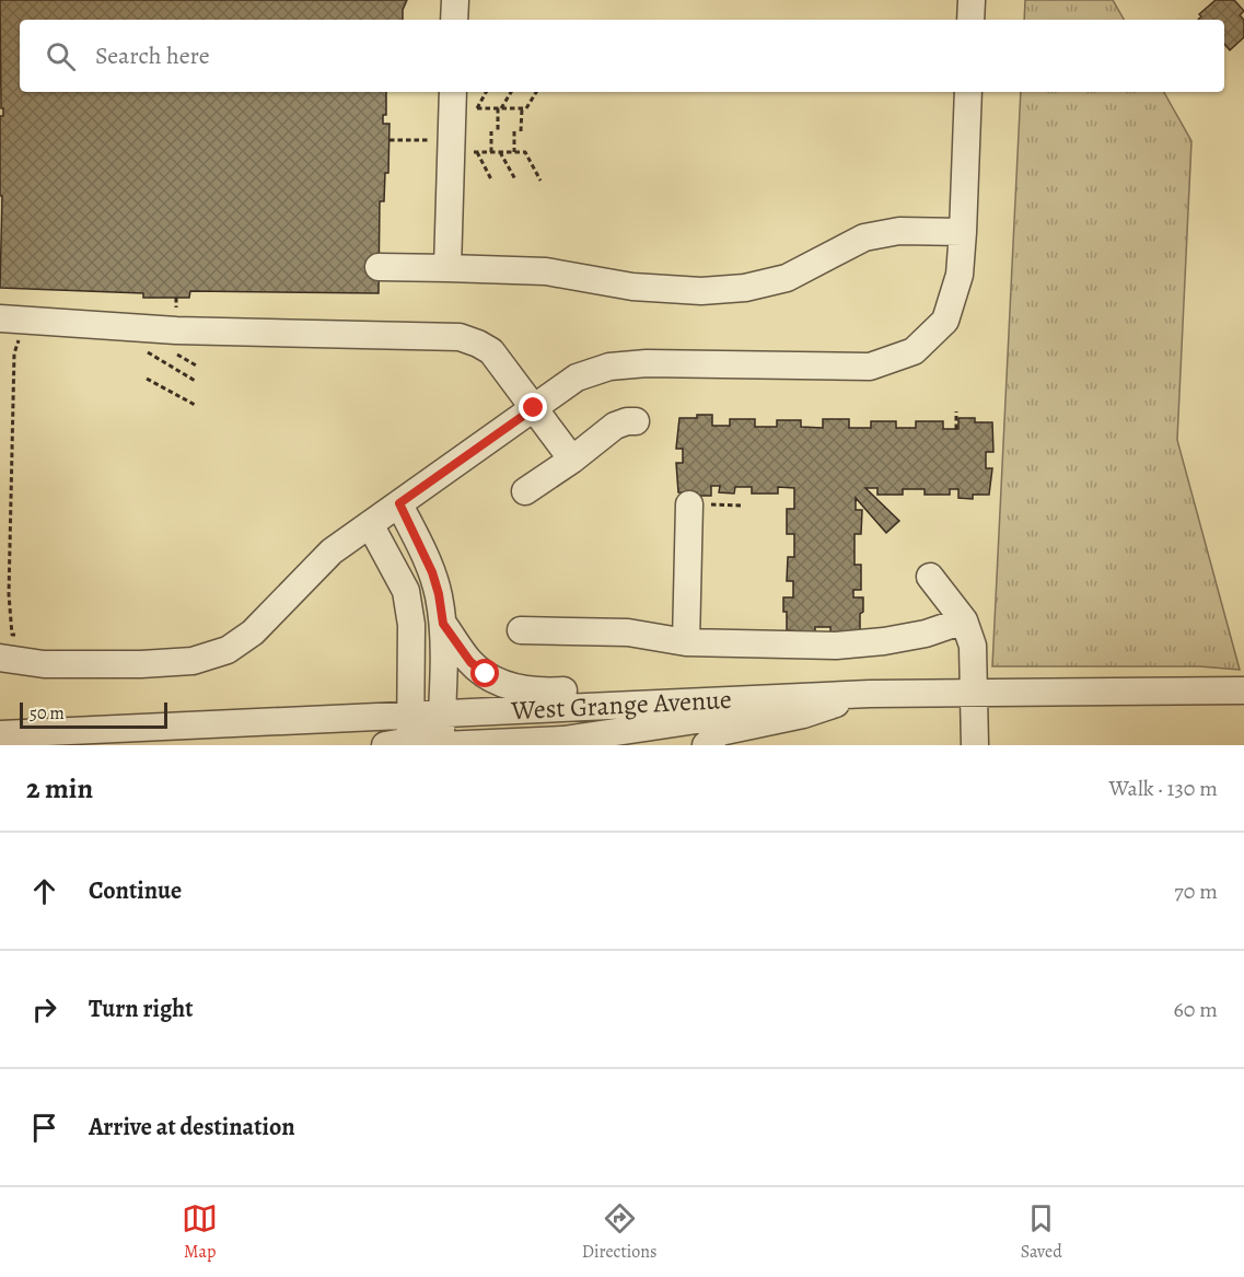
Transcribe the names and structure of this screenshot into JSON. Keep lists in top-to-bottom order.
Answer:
{
  "streets": {
    "street": ["West Grange Avenue"]
  },
  "scale_bar": "50 m",
  "page": {
    "search": "Search here",
    "scale": "50 m",
    "heading": ["2 min", "Walk · 130 m"],
    "list": [
      ["Continue", "70 m"],
      ["Turn right", "60 m"],
      "Arrive at destination"
    ],
    "nav": ["Map", "Directions", "Saved"]
  }
}
